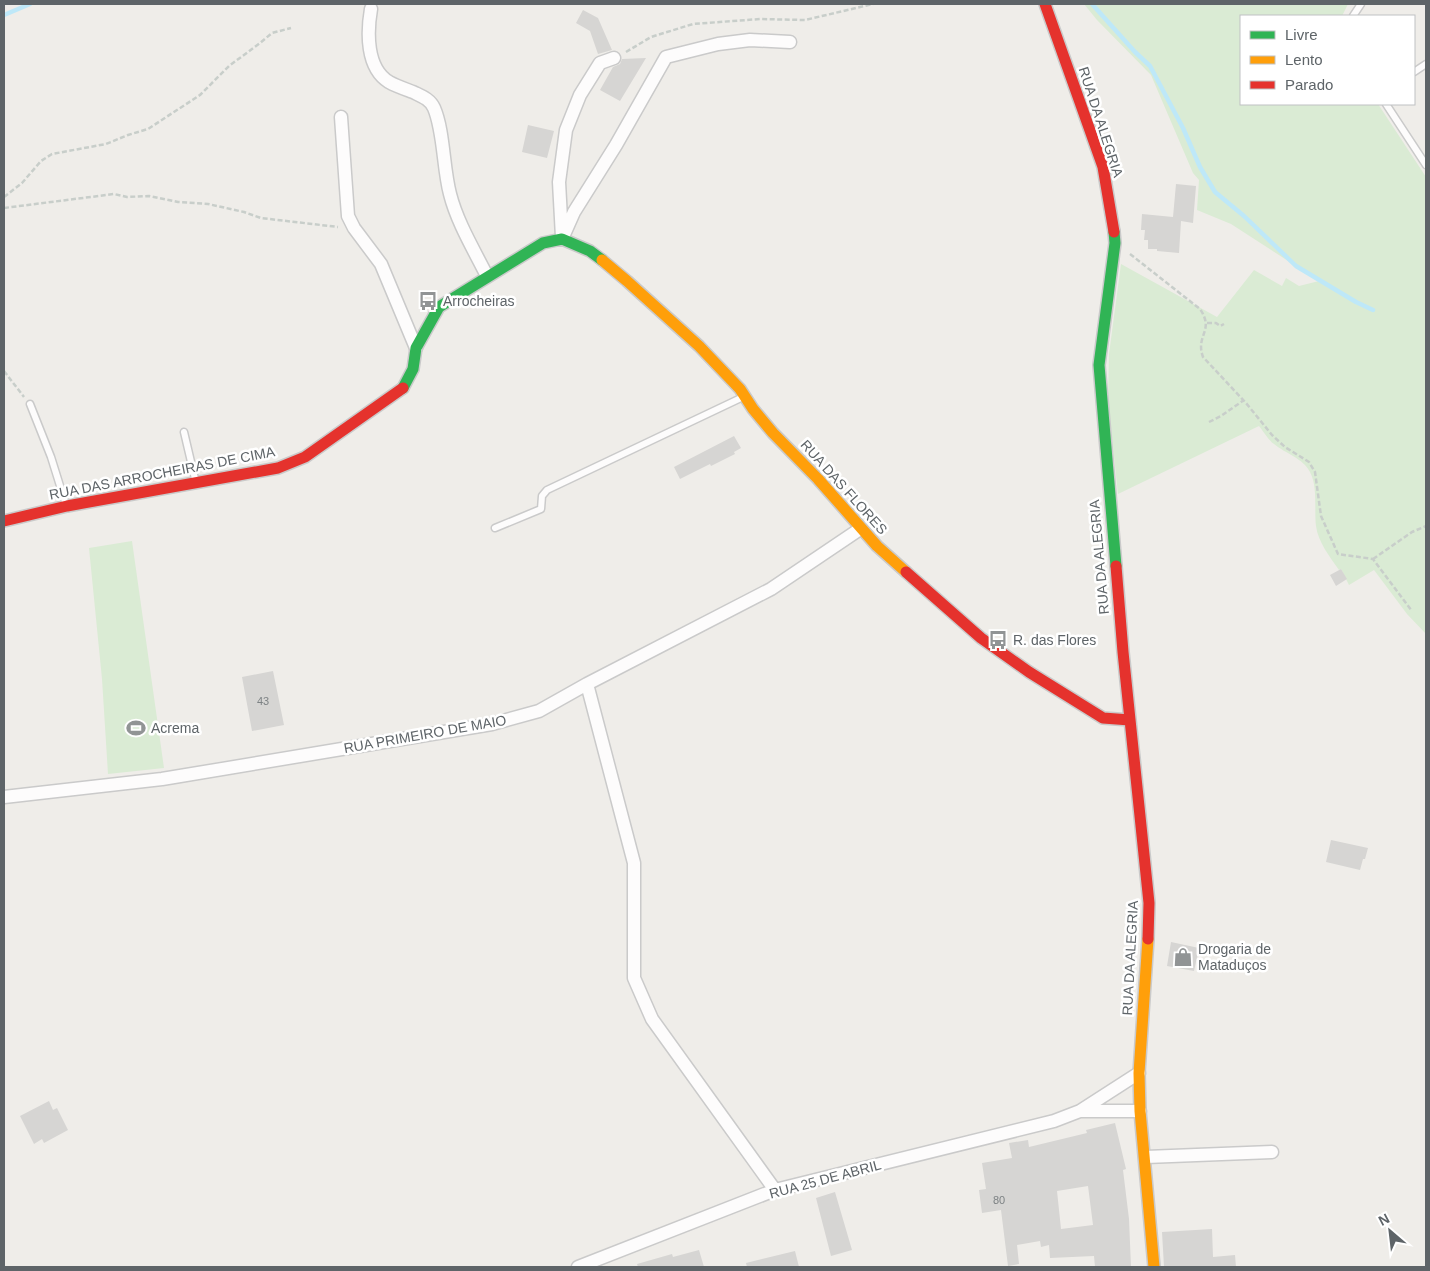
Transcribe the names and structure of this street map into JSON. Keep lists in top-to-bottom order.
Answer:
{
  "streets": {
    "street": [
      "RUA DA ALEGRIA",
      "RUA DAS ARROCHEIRAS DE CIMA",
      "RUA DAS FLORES",
      "RUA PRIMEIRO DE MAIO",
      "RUA 25 DE ABRIL"
    ]
  },
  "crossings": [
    ["RUA DA ALEGRIA", "RUA DAS FLORES"],
    ["RUA DA ALEGRIA", "RUA 25 DE ABRIL"],
    ["RUA DAS ARROCHEIRAS DE CIMA", "RUA DAS FLORES"],
    ["RUA DAS FLORES", "RUA PRIMEIRO DE MAIO"]
  ],
  "places": {
    "bus stop": ["Arrocheiras", "R. das Flores"],
    "sports": ["Acrema"],
    "shop": ["Drogaria de Mataduços"]
  },
  "house_numbers": ["43", "80"],
  "legend": ["Livre", "Lento", "Parado"],
  "north": "top left"
}
